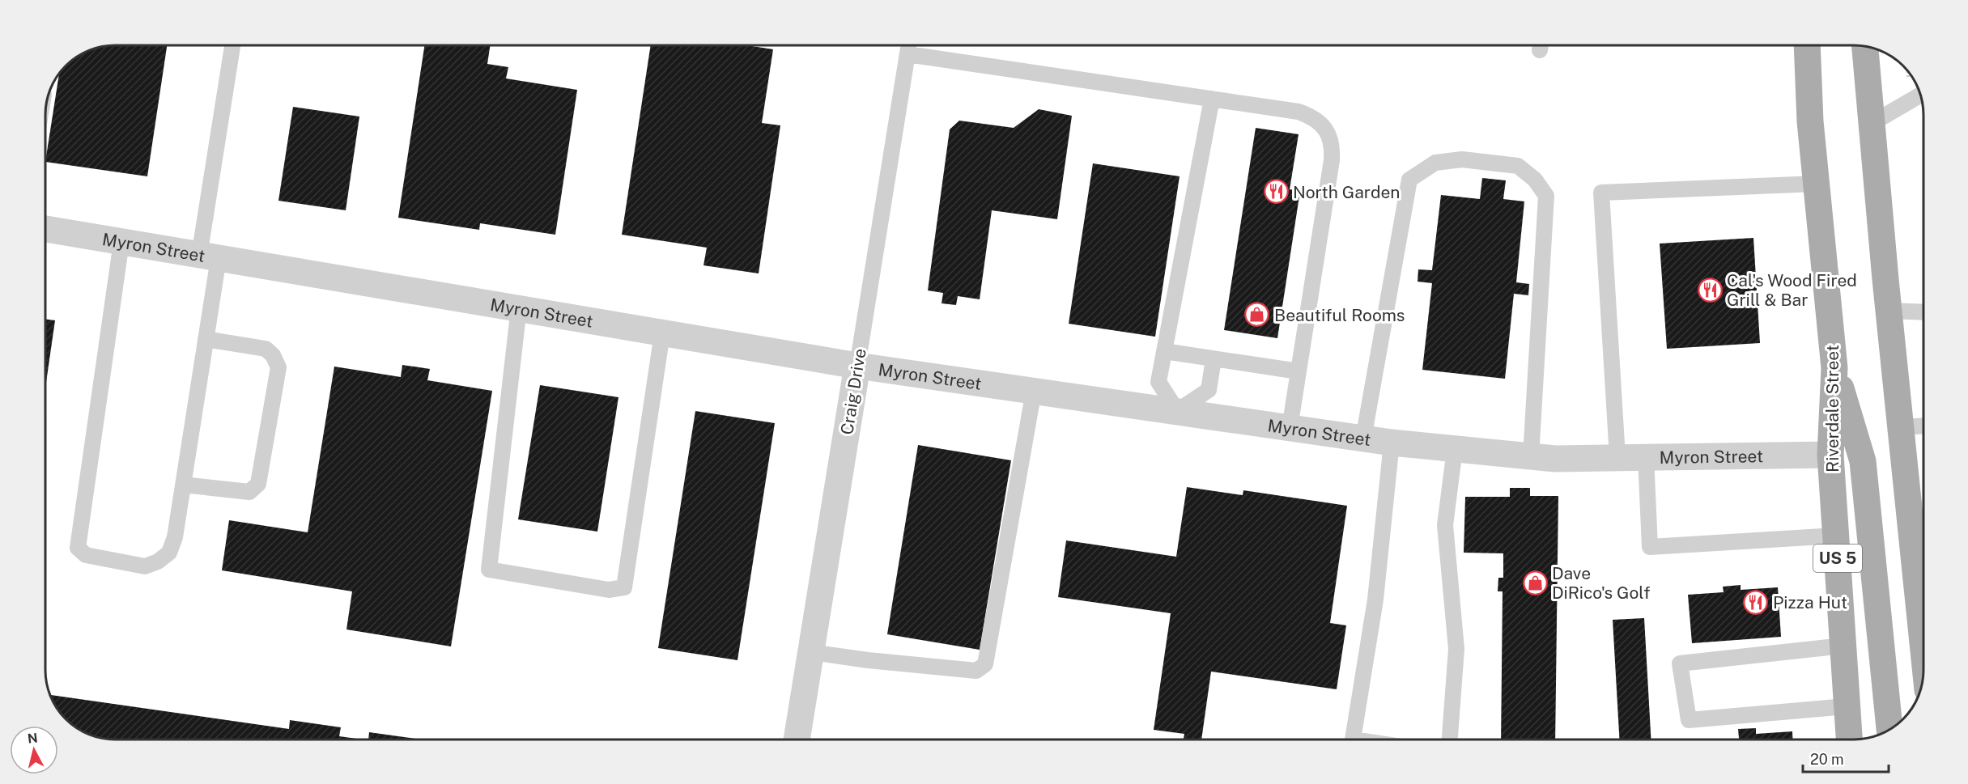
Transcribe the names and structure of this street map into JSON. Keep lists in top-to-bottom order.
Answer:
{
  "streets": {
    "main road": ["Riverdale Street", "US 5"],
    "street": ["Myron Street", "Craig Drive"]
  },
  "crossings": [
    ["Myron Street", "Craig Drive"],
    ["Myron Street", "Riverdale Street"]
  ],
  "places": {
    "restaurant": ["North Garden", "Cal's Wood Fired Grill & Bar", "Pizza Hut"],
    "shop": ["Beautiful Rooms", "Dave DiRico's Golf"]
  },
  "scale_bar": "20 m",
  "north": "top"
}
